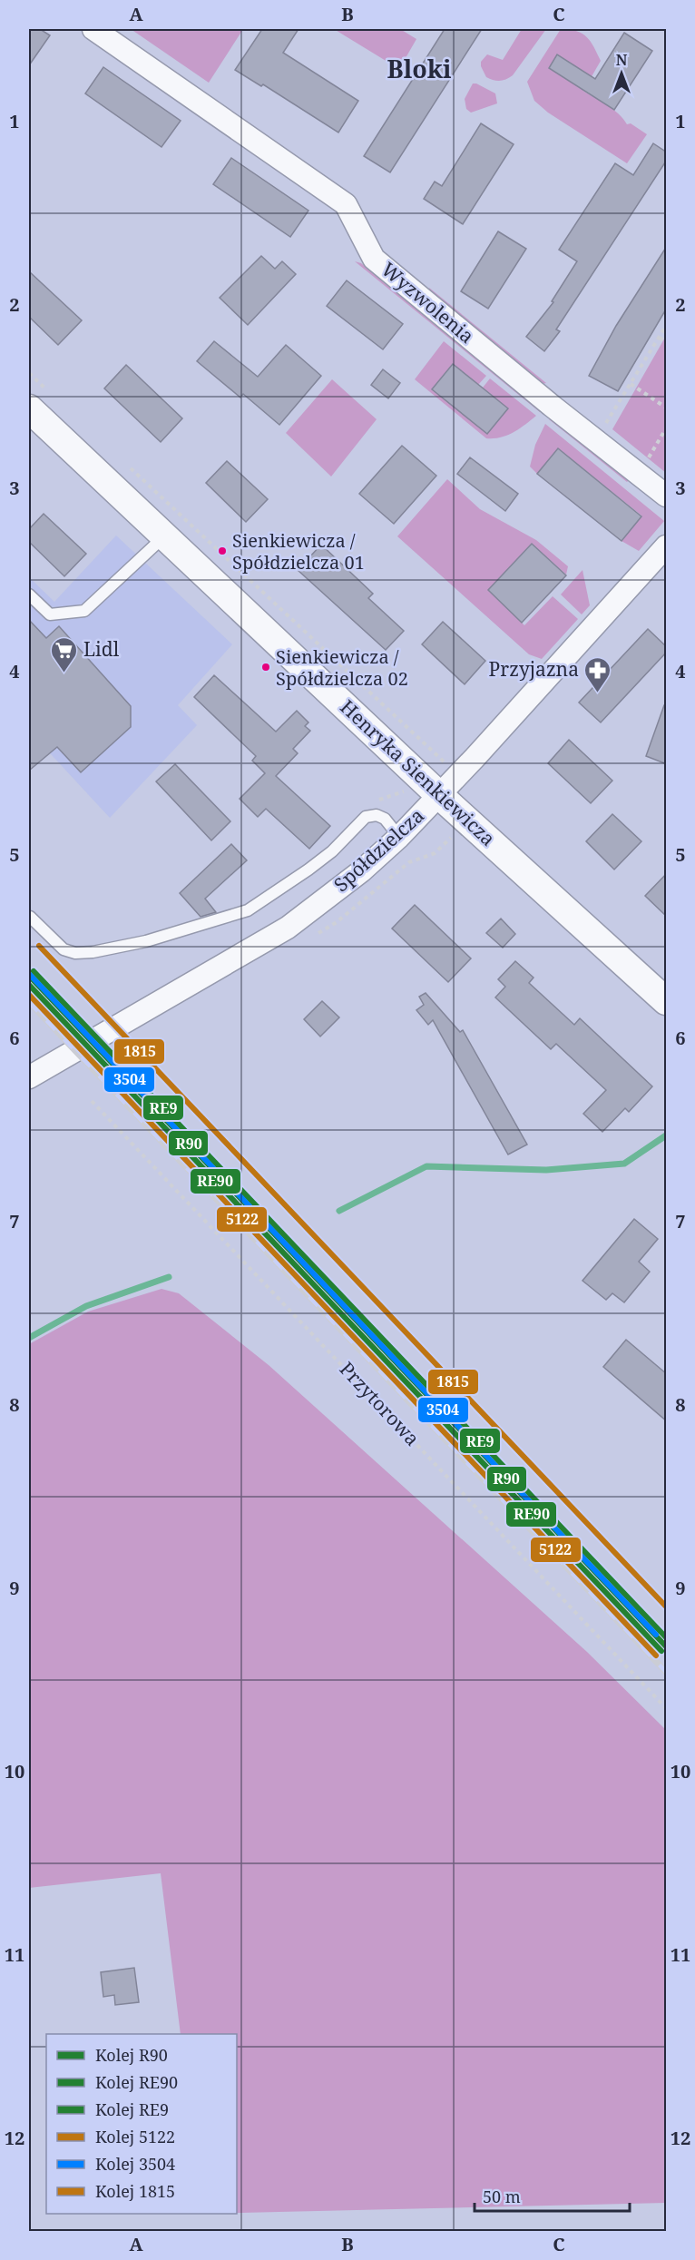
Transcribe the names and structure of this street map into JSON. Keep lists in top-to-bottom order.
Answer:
{
  "streets": {
    "street": ["Wyzwolenia", "Henryka Sienkiewicza", "Spółdzielcza"],
    "path": ["Przytorowa"]
  },
  "crossings": [
    ["Henryka Sienkiewicza", "Spółdzielcza"]
  ],
  "districts": ["Bloki"],
  "places": {
    "other": ["Sienkiewicza / Spółdzielcza 01", "Sienkiewicza / Spółdzielcza 02"],
    "supermarket": ["Lidl"],
    "pharmacy": ["Przyjazna"]
  },
  "lines": [
    "rail line 1815",
    "rail line RE9",
    "rail line 3504",
    "rail line R90",
    "rail line RE90",
    "rail line 5122"
  ],
  "legend": [
    "Kolej R90",
    "Kolej RE90",
    "Kolej RE9",
    "Kolej 5122",
    "Kolej 3504",
    "Kolej 1815"
  ],
  "scale_bar": "50 m",
  "north": "top",
  "grid": {
    "columns": ["A", "B", "C"],
    "rows": [
      "1",
      "2",
      "3",
      "4",
      "5",
      "6",
      "7",
      "8",
      "9",
      "10",
      "11",
      "12"
    ]
  }
}
